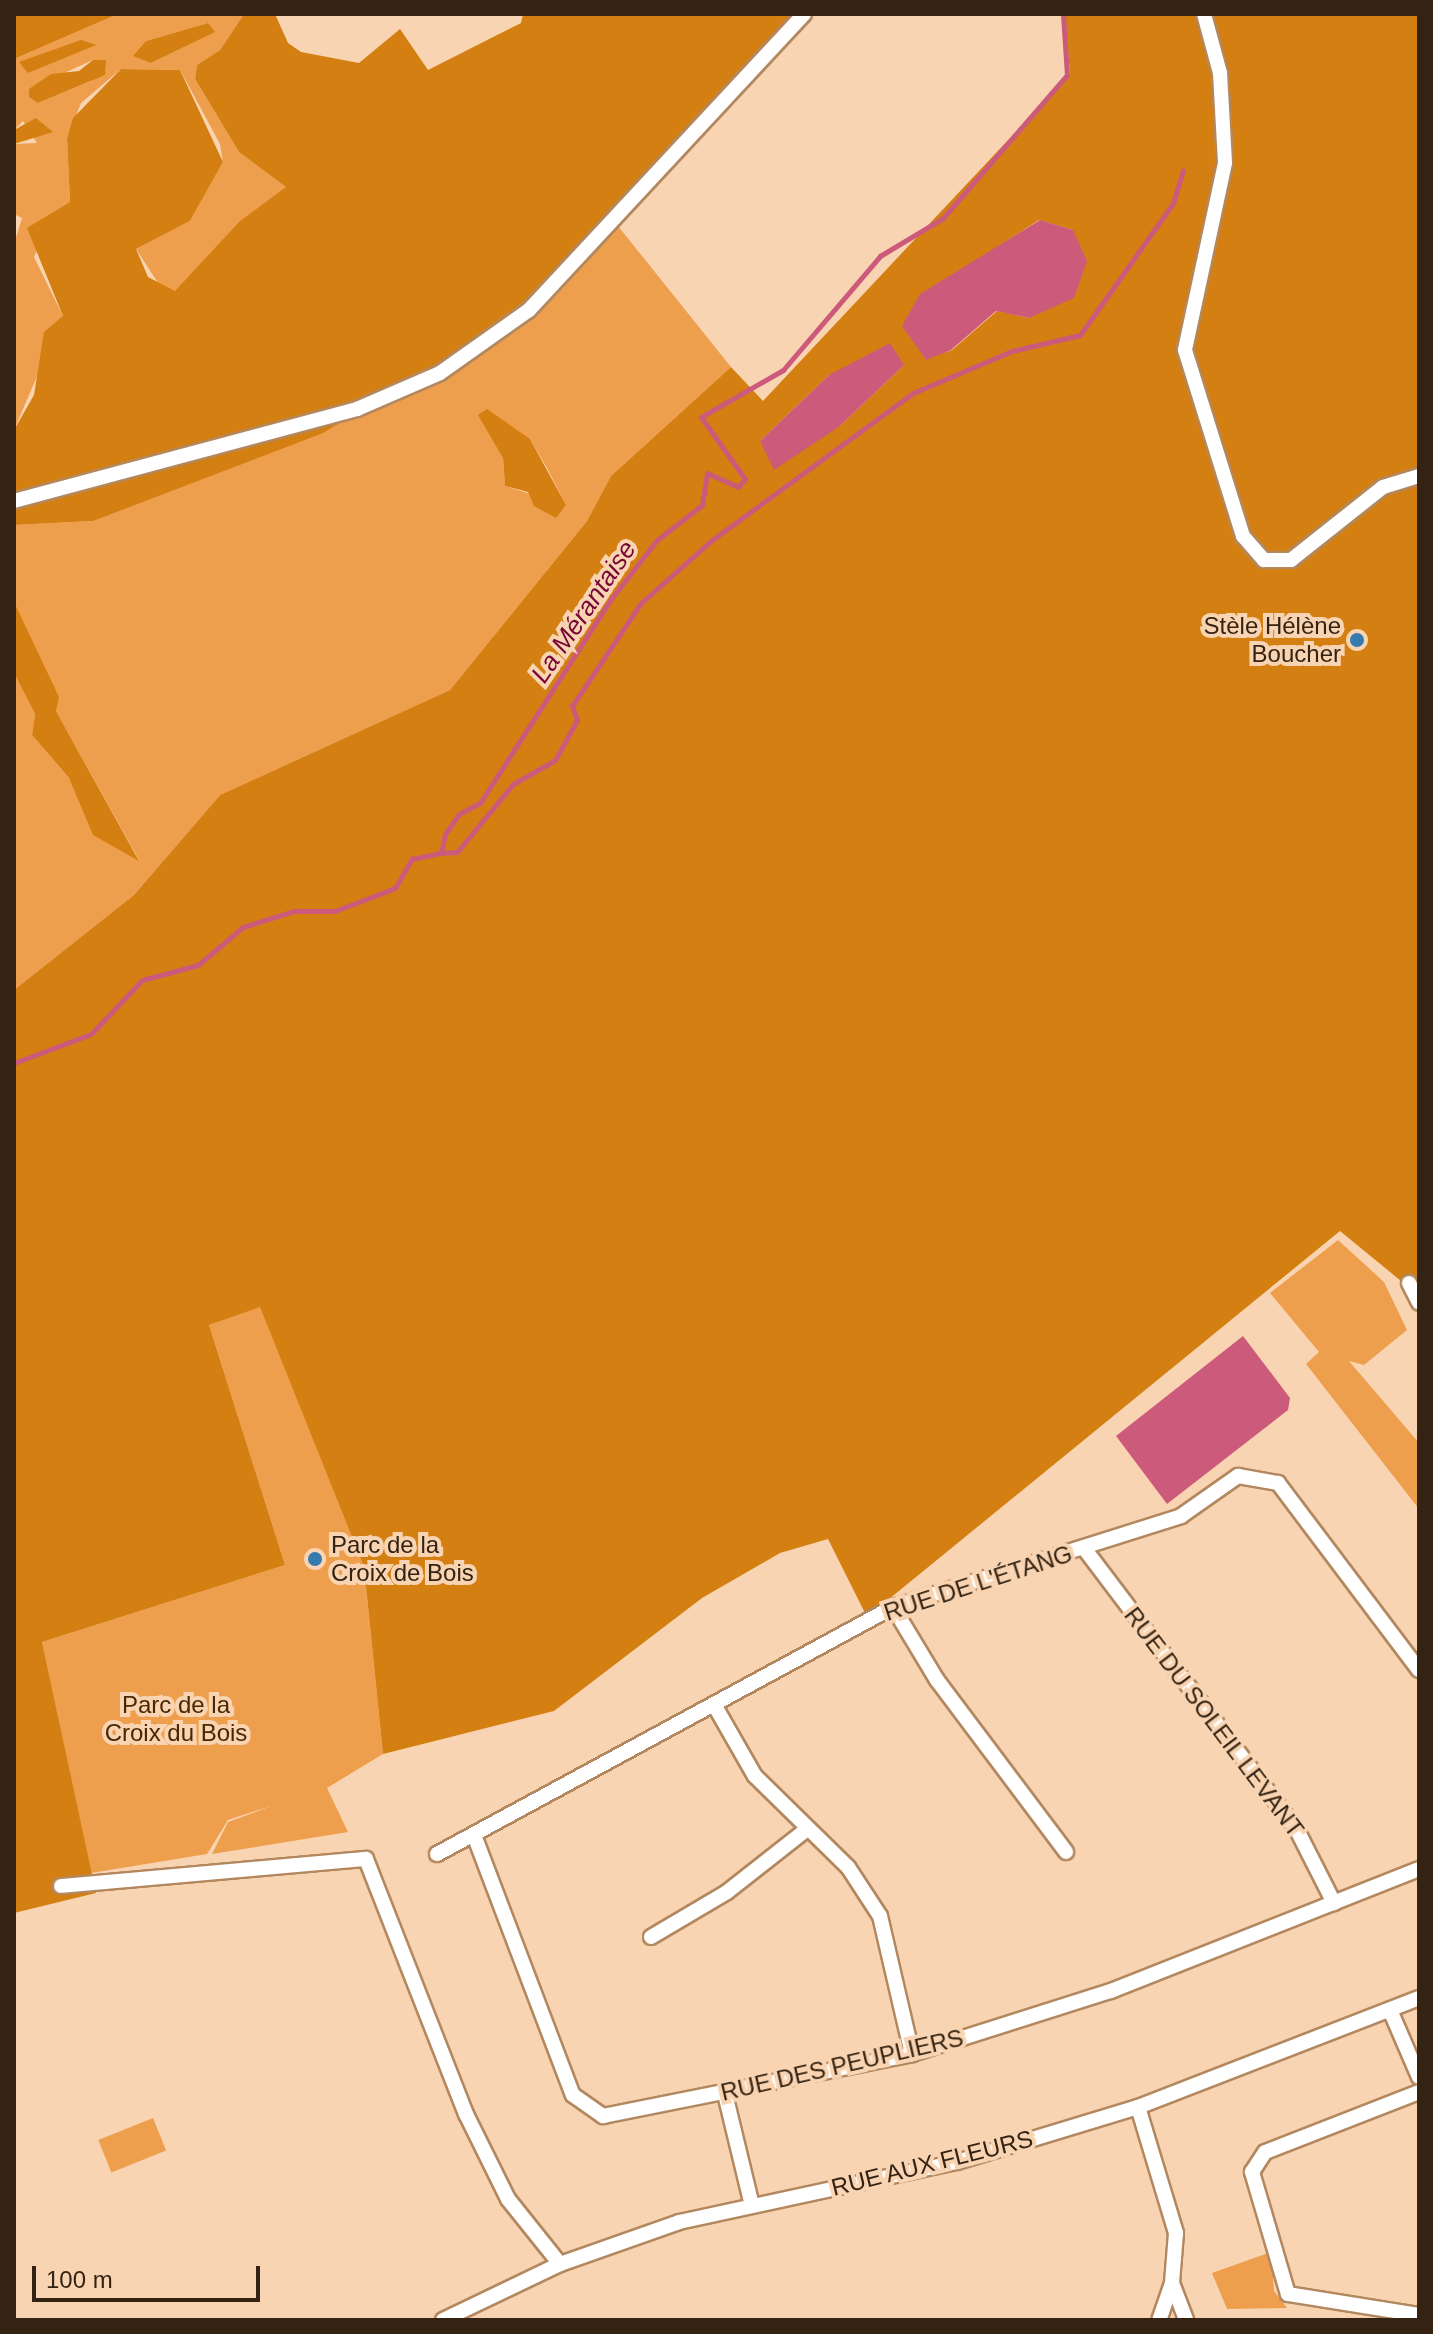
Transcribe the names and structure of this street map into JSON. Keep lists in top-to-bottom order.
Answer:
{
  "streets": {
    "street": [
      "RUE DE L'ÉTANG",
      "RUE DU SOLEIL LEVANT",
      "RUE DES PEUPLIERS",
      "RUE AUX FLEURS"
    ]
  },
  "crossings": [
    ["RUE DE L'ÉTANG", "RUE DU SOLEIL LEVANT"],
    ["RUE DE L'ÉTANG", "RUE DES PEUPLIERS"],
    ["RUE DU SOLEIL LEVANT", "RUE DES PEUPLIERS"]
  ],
  "water": ["La Mérantaise"],
  "parks": ["Parc de la Croix du Bois"],
  "places": ["Stèle Hélène Boucher", "Parc de la Croix de Bois"],
  "scale_bar": "100 m"
}
